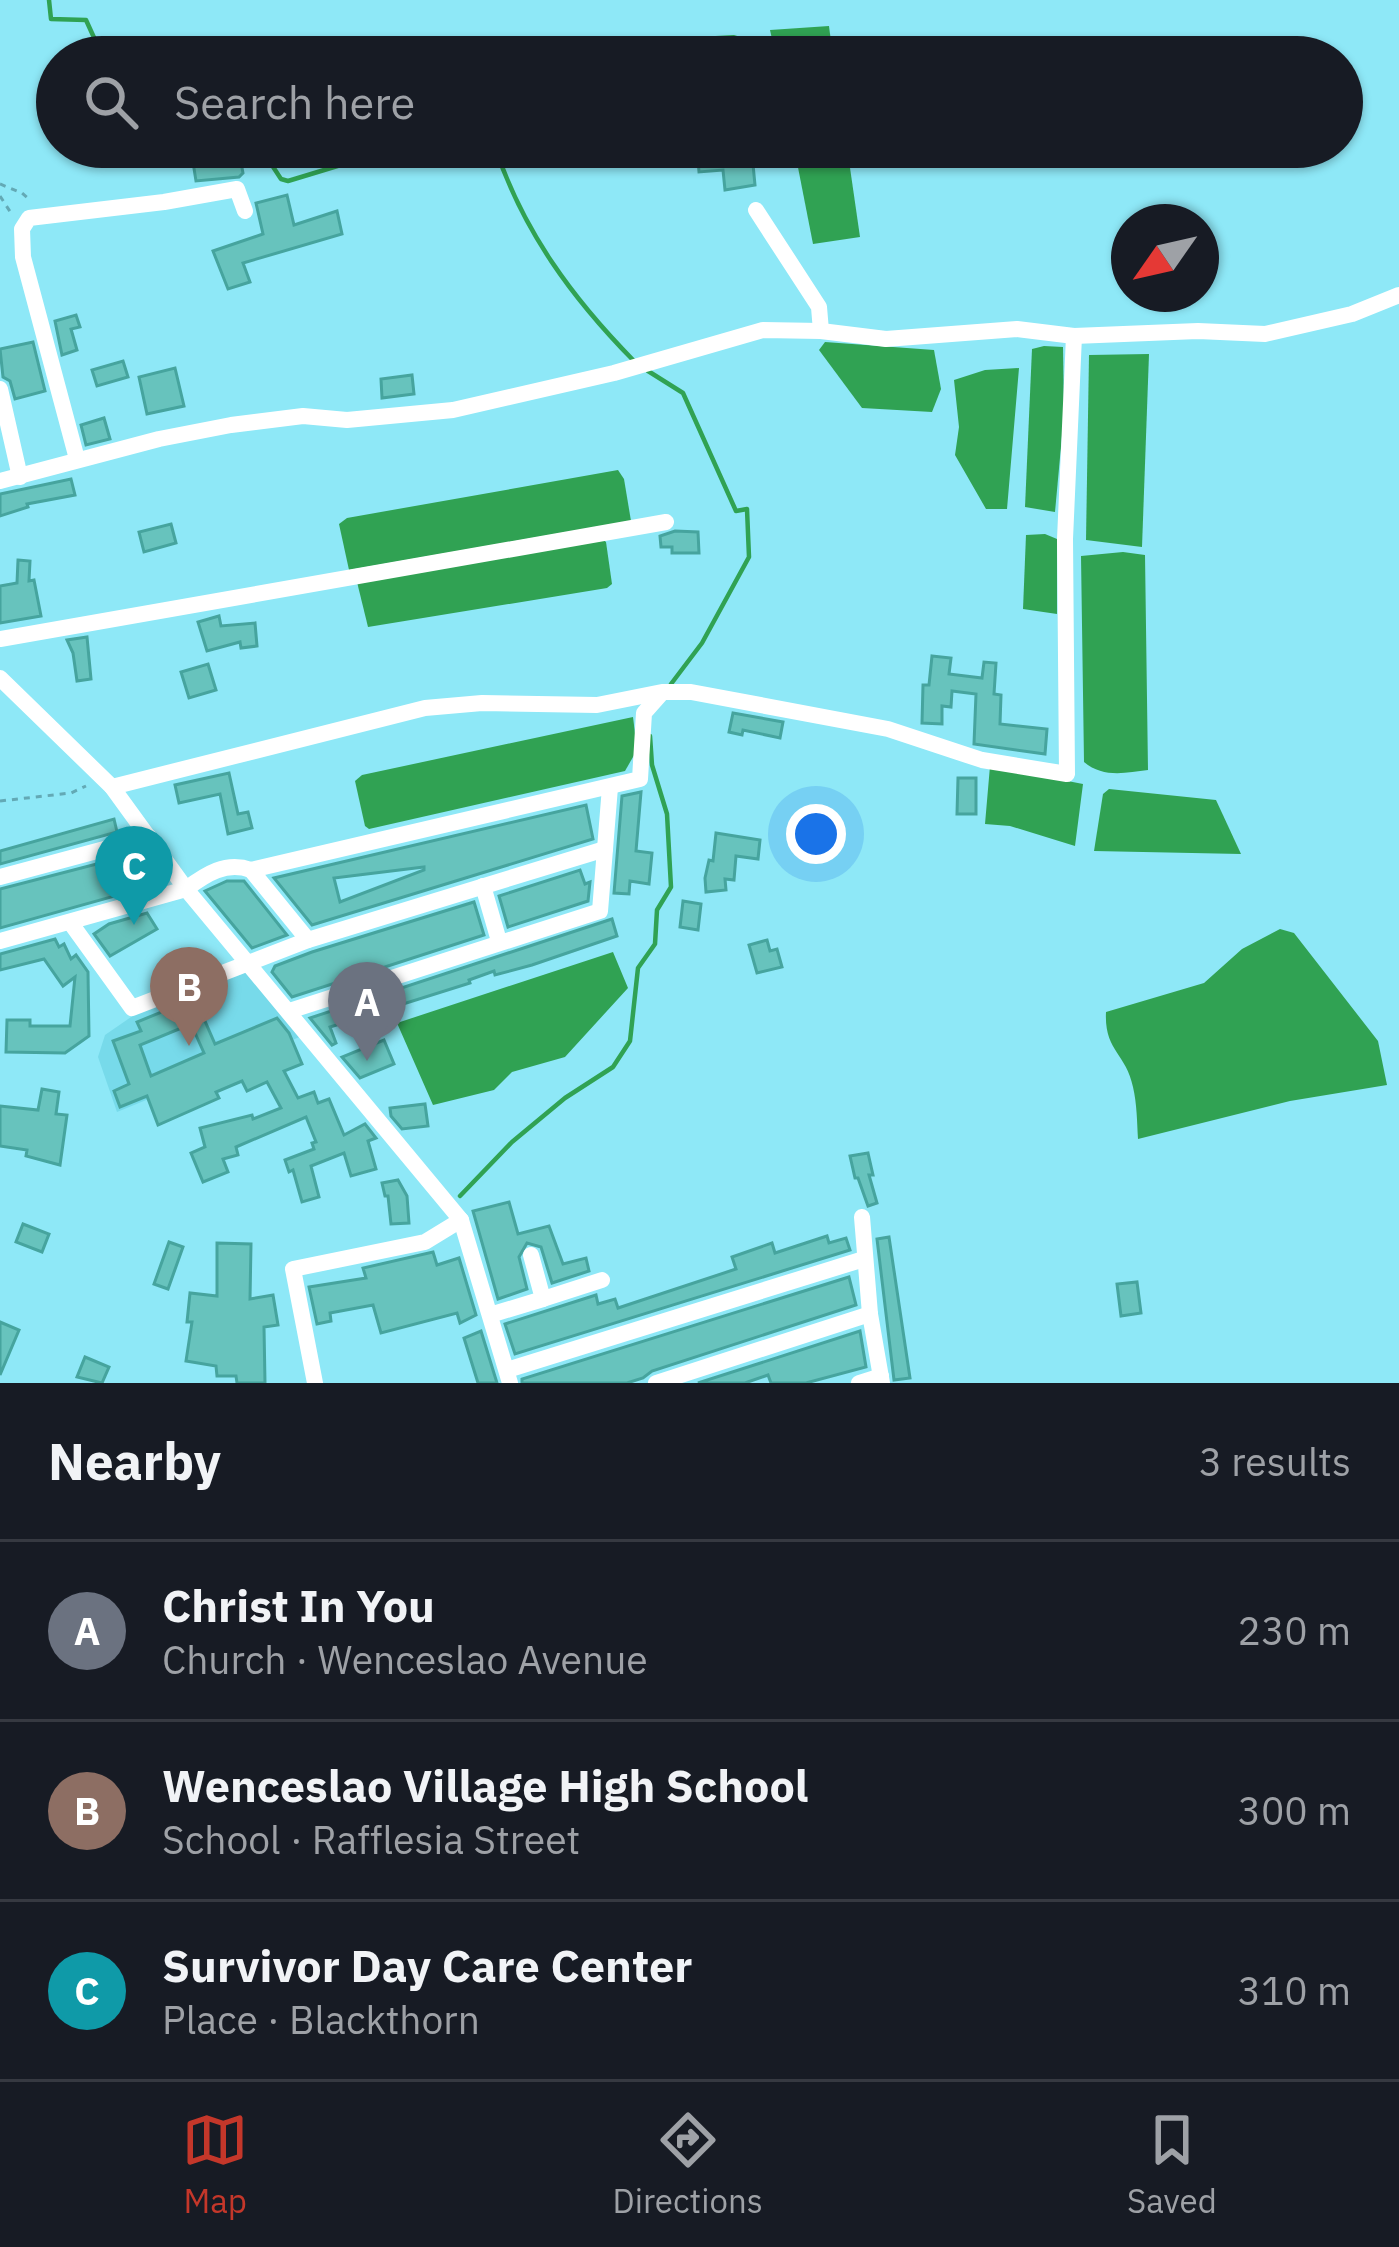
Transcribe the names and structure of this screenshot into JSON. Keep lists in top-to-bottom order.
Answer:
{
  "north": "bottom left",
  "page": {
    "search": "Search here",
    "pins": ["C", "B", "A"],
    "heading": ["Nearby", "3 results"],
    "list": [
      {
        "mark": "A",
        "name": "Christ In You",
        "note": "Church · Wenceslao Avenue",
        "value": "230 m"
      },
      {
        "mark": "B",
        "name": "Wenceslao Village High School",
        "note": "School · Rafflesia Street",
        "value": "300 m"
      },
      {
        "mark": "C",
        "name": "Survivor Day Care Center",
        "note": "Place · Blackthorn",
        "value": "310 m"
      }
    ],
    "nav": ["Map", "Directions", "Saved"]
  }
}
